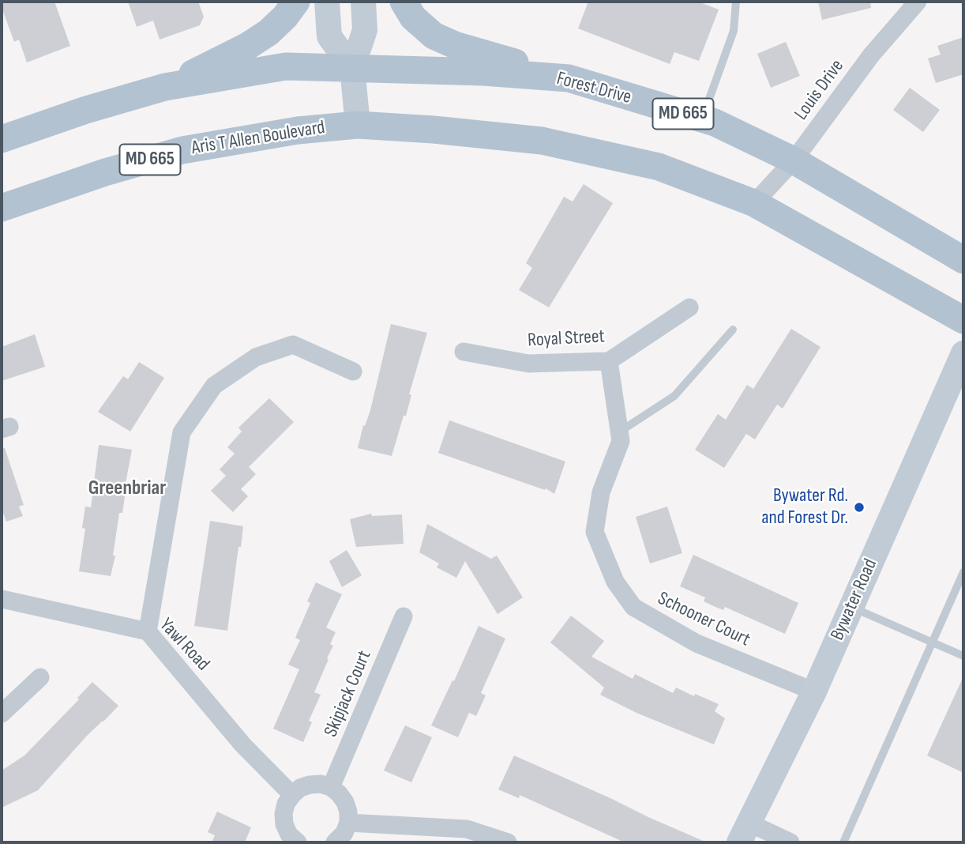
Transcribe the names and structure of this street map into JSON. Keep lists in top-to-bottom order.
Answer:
{
  "streets": {
    "main road": ["Forest Drive", "MD 665", "Aris T Allen Boulevard"],
    "street": [
      "Louis Drive",
      "Royal Street",
      "Bywater Road",
      "Schooner Court",
      "Yawl Road",
      "Skipjack Court"
    ]
  },
  "crossings": [
    ["Forest Drive", "Louis Drive"],
    ["Forest Drive", "MD 665"],
    ["Louis Drive", "MD 665"],
    ["MD 665", "Aris T Allen Boulevard"],
    ["Royal Street", "Schooner Court"],
    ["Bywater Road", "Schooner Court"]
  ],
  "districts": ["Greenbriar"],
  "places": ["Bywater Rd. and Forest Dr."]
}
